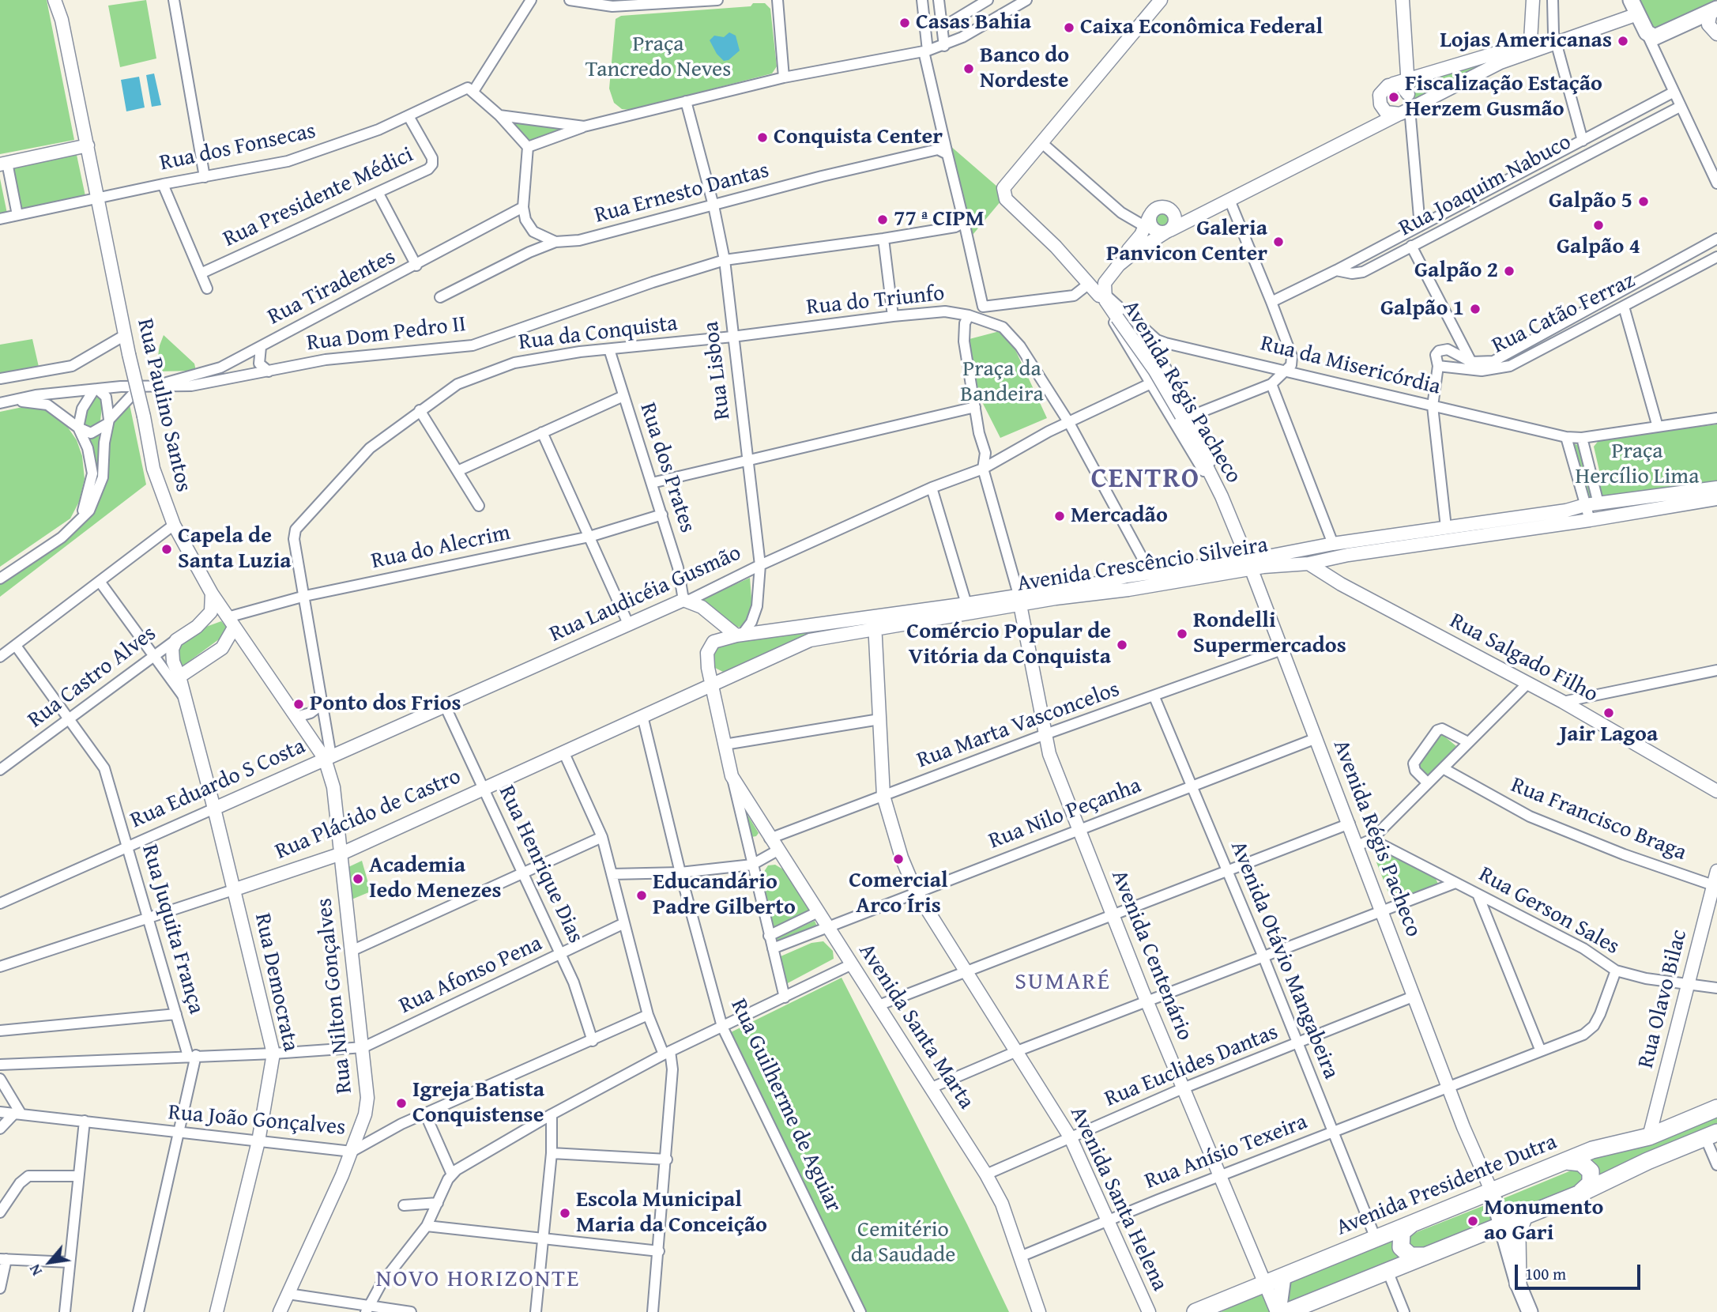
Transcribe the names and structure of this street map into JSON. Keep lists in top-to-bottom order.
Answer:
{
  "streets": {
    "highway": ["Avenida Presidente Dutra"],
    "street": [
      "Rua dos Fonsecas",
      "Rua Joaquim Nabuco",
      "Rua Ernesto Dantas",
      "Rua Presidente Médici",
      "Rua Tiradentes",
      "Rua do Triunfo",
      "Rua Catão Ferraz",
      "Rua da Conquista",
      "Rua Dom Pedro II",
      "Rua da Misericórdia",
      "Rua Lisboa",
      "Avenida Régis Pacheco",
      "Rua Paulino Santos",
      "Rua dos Prates",
      "Rua do Alecrim",
      "Avenida Crescêncio Silveira",
      "Rua Laudicéia Gusmão",
      "Rua Salgado Filho",
      "Rua Castro Alves",
      "Rua Marta Vasconcelos",
      "Rua Eduardo S Costa",
      "Rua Nilo Peçanha",
      "Rua Plácido de Castro",
      "Rua Francisco Braga",
      "Rua Henrique Dias",
      "Rua Gerson Sales",
      "Rua Juquita França",
      "Avenida Centenário",
      "Avenida Otávio Mangabeira",
      "Rua Afonso Pena",
      "Rua Democrata",
      "Rua Nilton Gonçalves",
      "Rua Olavo Bilac",
      "Avenida Santa Marta",
      "Rua Euclides Dantas",
      "Rua Guilherme de Aguiar",
      "Rua João Gonçalves",
      "Rua Anísio Texeira",
      "Avenida Santa Helena"
    ]
  },
  "crossings": [
    ["Rua dos Fonsecas", "Rua Presidente Médici"],
    ["Rua dos Fonsecas", "Rua Paulino Santos"],
    ["Rua Joaquim Nabuco", "Rua Catão Ferraz"],
    ["Rua Ernesto Dantas", "Rua Lisboa"],
    ["Rua Tiradentes", "Rua Dom Pedro II"],
    ["Rua do Triunfo", "Rua da Conquista"],
    ["Rua do Triunfo", "Rua Lisboa"],
    ["Rua do Triunfo", "Avenida Crescêncio Silveira"],
    ["Rua do Triunfo", "Rua Laudicéia Gusmão"],
    ["Rua da Conquista", "Rua Lisboa"],
    ["Rua da Conquista", "Rua Paulino Santos"],
    ["Rua da Conquista", "Rua dos Prates"],
    ["Rua da Conquista", "Rua do Alecrim"],
    ["Rua da Conquista", "Rua Laudicéia Gusmão"],
    ["Rua da Conquista", "Rua Eduardo S Costa"],
    ["Rua da Conquista", "Rua Nilton Gonçalves"],
    ["Rua Dom Pedro II", "Rua Lisboa"],
    ["Rua da Misericórdia", "Avenida Régis Pacheco"],
    ["Rua Lisboa", "Avenida Crescêncio Silveira"],
    ["Rua Lisboa", "Rua Laudicéia Gusmão"],
    ["Avenida Régis Pacheco", "Avenida Crescêncio Silveira"],
    ["Avenida Régis Pacheco", "Rua Marta Vasconcelos"],
    ["Avenida Régis Pacheco", "Rua Nilo Peçanha"],
    ["Avenida Régis Pacheco", "Rua Euclides Dantas"],
    ["Avenida Régis Pacheco", "Rua Anísio Texeira"],
    ["Avenida Régis Pacheco", "Avenida Presidente Dutra"],
    ["Rua Paulino Santos", "Rua do Alecrim"],
    ["Rua Paulino Santos", "Rua Laudicéia Gusmão"],
    ["Rua Paulino Santos", "Rua Eduardo S Costa"],
    ["Rua Paulino Santos", "Rua Nilton Gonçalves"],
    ["Rua dos Prates", "Rua do Alecrim"],
    ["Rua dos Prates", "Rua Laudicéia Gusmão"],
    ["Avenida Crescêncio Silveira", "Rua Salgado Filho"],
    ["Avenida Crescêncio Silveira", "Rua Plácido de Castro"],
    ["Avenida Crescêncio Silveira", "Avenida Centenário"],
    ["Avenida Crescêncio Silveira", "Avenida Santa Marta"],
    ["Avenida Crescêncio Silveira", "Avenida Santa Helena"],
    ["Rua Laudicéia Gusmão", "Rua Eduardo S Costa"],
    ["Rua Laudicéia Gusmão", "Rua Henrique Dias"],
    ["Rua Laudicéia Gusmão", "Rua Nilton Gonçalves"],
    ["Rua Castro Alves", "Rua Juquita França"],
    ["Rua Castro Alves", "Rua Democrata"],
    ["Rua Marta Vasconcelos", "Avenida Centenário"],
    ["Rua Marta Vasconcelos", "Avenida Otávio Mangabeira"],
    ["Rua Marta Vasconcelos", "Avenida Santa Marta"],
    ["Rua Marta Vasconcelos", "Avenida Santa Helena"],
    ["Rua Eduardo S Costa", "Rua Juquita França"],
    ["Rua Eduardo S Costa", "Rua Democrata"],
    ["Rua Eduardo S Costa", "Rua Nilton Gonçalves"],
    ["Rua Nilo Peçanha", "Avenida Centenário"],
    ["Rua Nilo Peçanha", "Avenida Otávio Mangabeira"],
    ["Rua Nilo Peçanha", "Avenida Santa Marta"],
    ["Rua Nilo Peçanha", "Avenida Santa Helena"],
    ["Rua Plácido de Castro", "Rua Henrique Dias"],
    ["Rua Plácido de Castro", "Rua Juquita França"],
    ["Rua Plácido de Castro", "Rua Democrata"],
    ["Rua Plácido de Castro", "Rua Nilton Gonçalves"],
    ["Rua Plácido de Castro", "Avenida Santa Marta"],
    ["Rua Plácido de Castro", "Rua Guilherme de Aguiar"],
    ["Rua Francisco Braga", "Rua Olavo Bilac"],
    ["Rua Henrique Dias", "Rua Afonso Pena"],
    ["Rua Henrique Dias", "Rua João Gonçalves"],
    ["Rua Gerson Sales", "Rua Olavo Bilac"],
    ["Rua Gerson Sales", "Rua Anísio Texeira"],
    ["Rua Juquita França", "Rua João Gonçalves"],
    ["Avenida Centenário", "Rua Euclides Dantas"],
    ["Avenida Centenário", "Rua Anísio Texeira"],
    ["Avenida Centenário", "Avenida Presidente Dutra"],
    ["Avenida Otávio Mangabeira", "Rua Euclides Dantas"],
    ["Avenida Otávio Mangabeira", "Rua Anísio Texeira"],
    ["Avenida Otávio Mangabeira", "Avenida Presidente Dutra"],
    ["Rua Afonso Pena", "Rua Nilton Gonçalves"],
    ["Rua Democrata", "Rua João Gonçalves"],
    ["Rua Nilton Gonçalves", "Rua João Gonçalves"],
    ["Rua Olavo Bilac", "Avenida Presidente Dutra"],
    ["Avenida Santa Marta", "Rua Euclides Dantas"],
    ["Avenida Santa Marta", "Rua Anísio Texeira"],
    ["Rua Euclides Dantas", "Avenida Santa Helena"],
    ["Rua Anísio Texeira", "Avenida Santa Helena"]
  ],
  "districts": ["CENTRO", "SUMARÉ", "NOVO HORIZONTE"],
  "parks": [
    "Praça Tancredo Neves",
    "Praça da Bandeira",
    "Praça Hercílio Lima",
    "Cemitério da Saudade"
  ],
  "places": [
    "Casas Bahia",
    "Caixa Econômica Federal",
    "Lojas Americanas",
    "Banco do Nordeste",
    "Fiscalização Estação Herzem Gusmão",
    "Conquista Center",
    "Galpão 5",
    "77 ª CIPM",
    "Galpão 4",
    "Galeria Panvicon Center",
    "Galpão 2",
    "Galpão 1",
    "Mercadão",
    "Capela de Santa Luzia",
    "Rondelli Supermercados",
    "Comércio Popular de Vitória da Conquista",
    "Ponto dos Frios",
    "Jair Lagoa",
    "Comercial Arco Íris",
    "Academia Iedo Menezes",
    "Educandário Padre Gilberto",
    "Igreja Batista Conquistense",
    "Escola Municipal Maria da Conceição",
    "Monumento ao Gari"
  ],
  "scale_bar": "100 m",
  "north": "bottom left"
}
